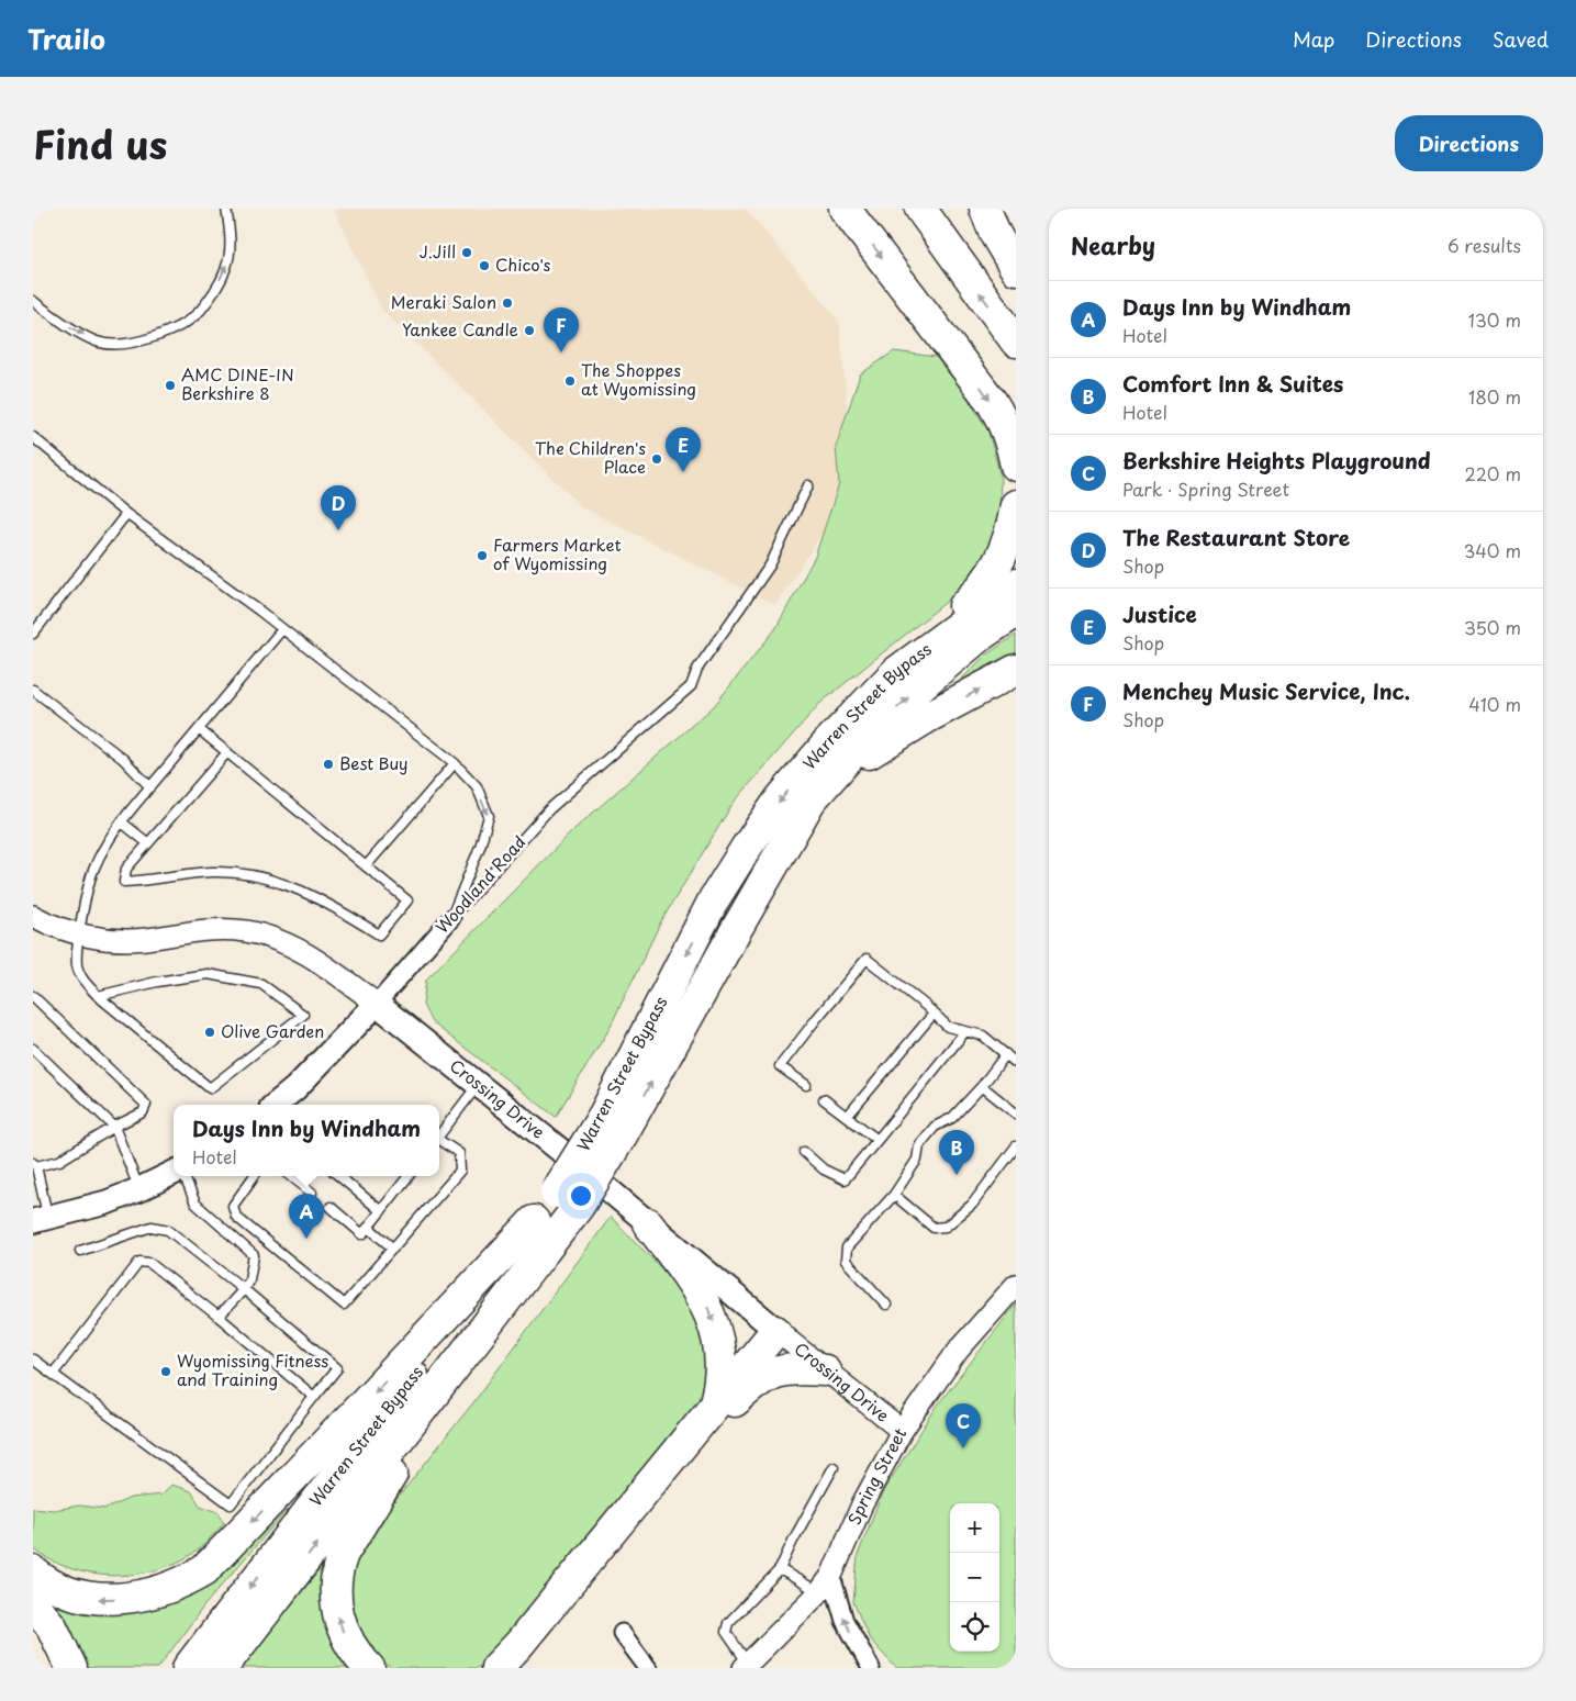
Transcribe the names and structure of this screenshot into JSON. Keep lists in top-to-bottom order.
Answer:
{
  "streets": {
    "highway": ["Warren Street Bypass"],
    "main road": ["Woodland Road", "Crossing Drive"],
    "street": ["Spring Street"]
  },
  "crossings": [
    ["Woodland Road", "Crossing Drive"],
    ["Crossing Drive", "Spring Street"]
  ],
  "places": [
    "J.Jill",
    "Chico's",
    "Meraki Salon",
    "Yankee Candle",
    "The Shoppes at Wyomissing",
    "AMC DINE-IN Berkshire 8",
    "The Children's Place",
    "Farmers Market of Wyomissing",
    "Best Buy",
    "Olive Garden",
    "Wyomissing Fitness and Training"
  ],
  "page": {
    "header": "Trailo",
    "nav": ["Map", "Directions", "Saved"],
    "title": "Find us",
    "buttons": "Directions",
    "heading": ["Nearby", "6 results"],
    "list": [
      {
        "mark": "A",
        "name": "Days Inn by Windham",
        "note": "Hotel",
        "value": "130 m"
      },
      {
        "mark": "B",
        "name": "Comfort Inn & Suites",
        "note": "Hotel",
        "value": "180 m"
      },
      {
        "mark": "C",
        "name": "Berkshire Heights Playground",
        "note": "Park · Spring Street",
        "value": "220 m"
      },
      {
        "mark": "D",
        "name": "The Restaurant Store",
        "note": "Shop",
        "value": "340 m"
      },
      {
        "mark": "E",
        "name": "Justice",
        "note": "Shop",
        "value": "350 m"
      },
      {
        "mark": "F",
        "name": "Menchey Music Service, Inc.",
        "note": "Shop",
        "value": "410 m"
      }
    ],
    "pins": [
      "F",
      "E",
      "D",
      "B",
      "A",
      "C"
    ],
    "popup": ["Days Inn by Windham", "Hotel"],
    "map_buttons": ["+", "−"]
  }
}
